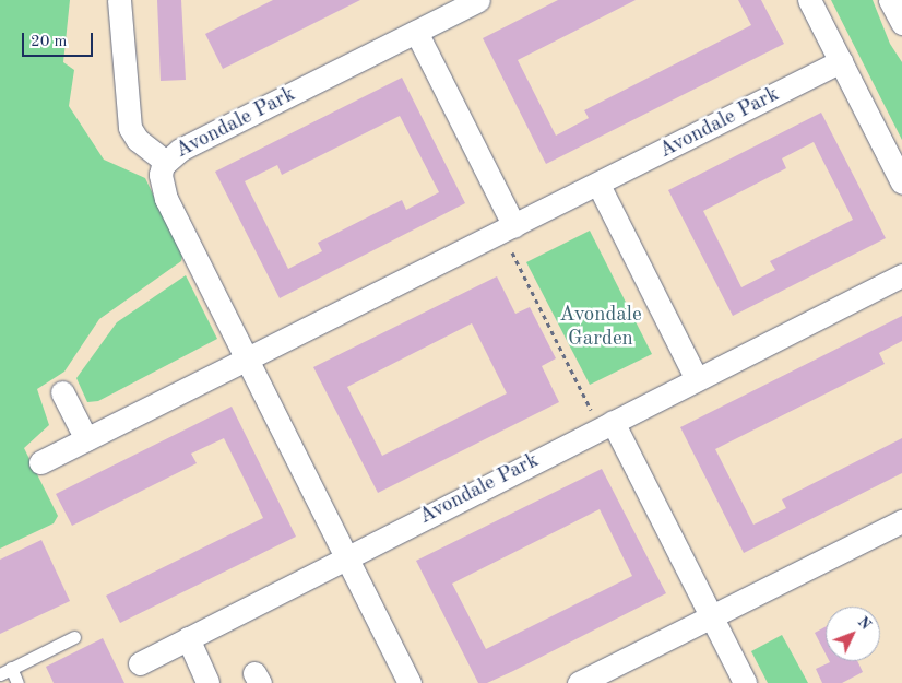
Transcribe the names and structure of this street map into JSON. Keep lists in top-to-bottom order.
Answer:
{
  "streets": {
    "street": ["Avondale Park"]
  },
  "parks": ["Avondale Garden"],
  "scale_bar": "20 m",
  "north": "top right"
}
